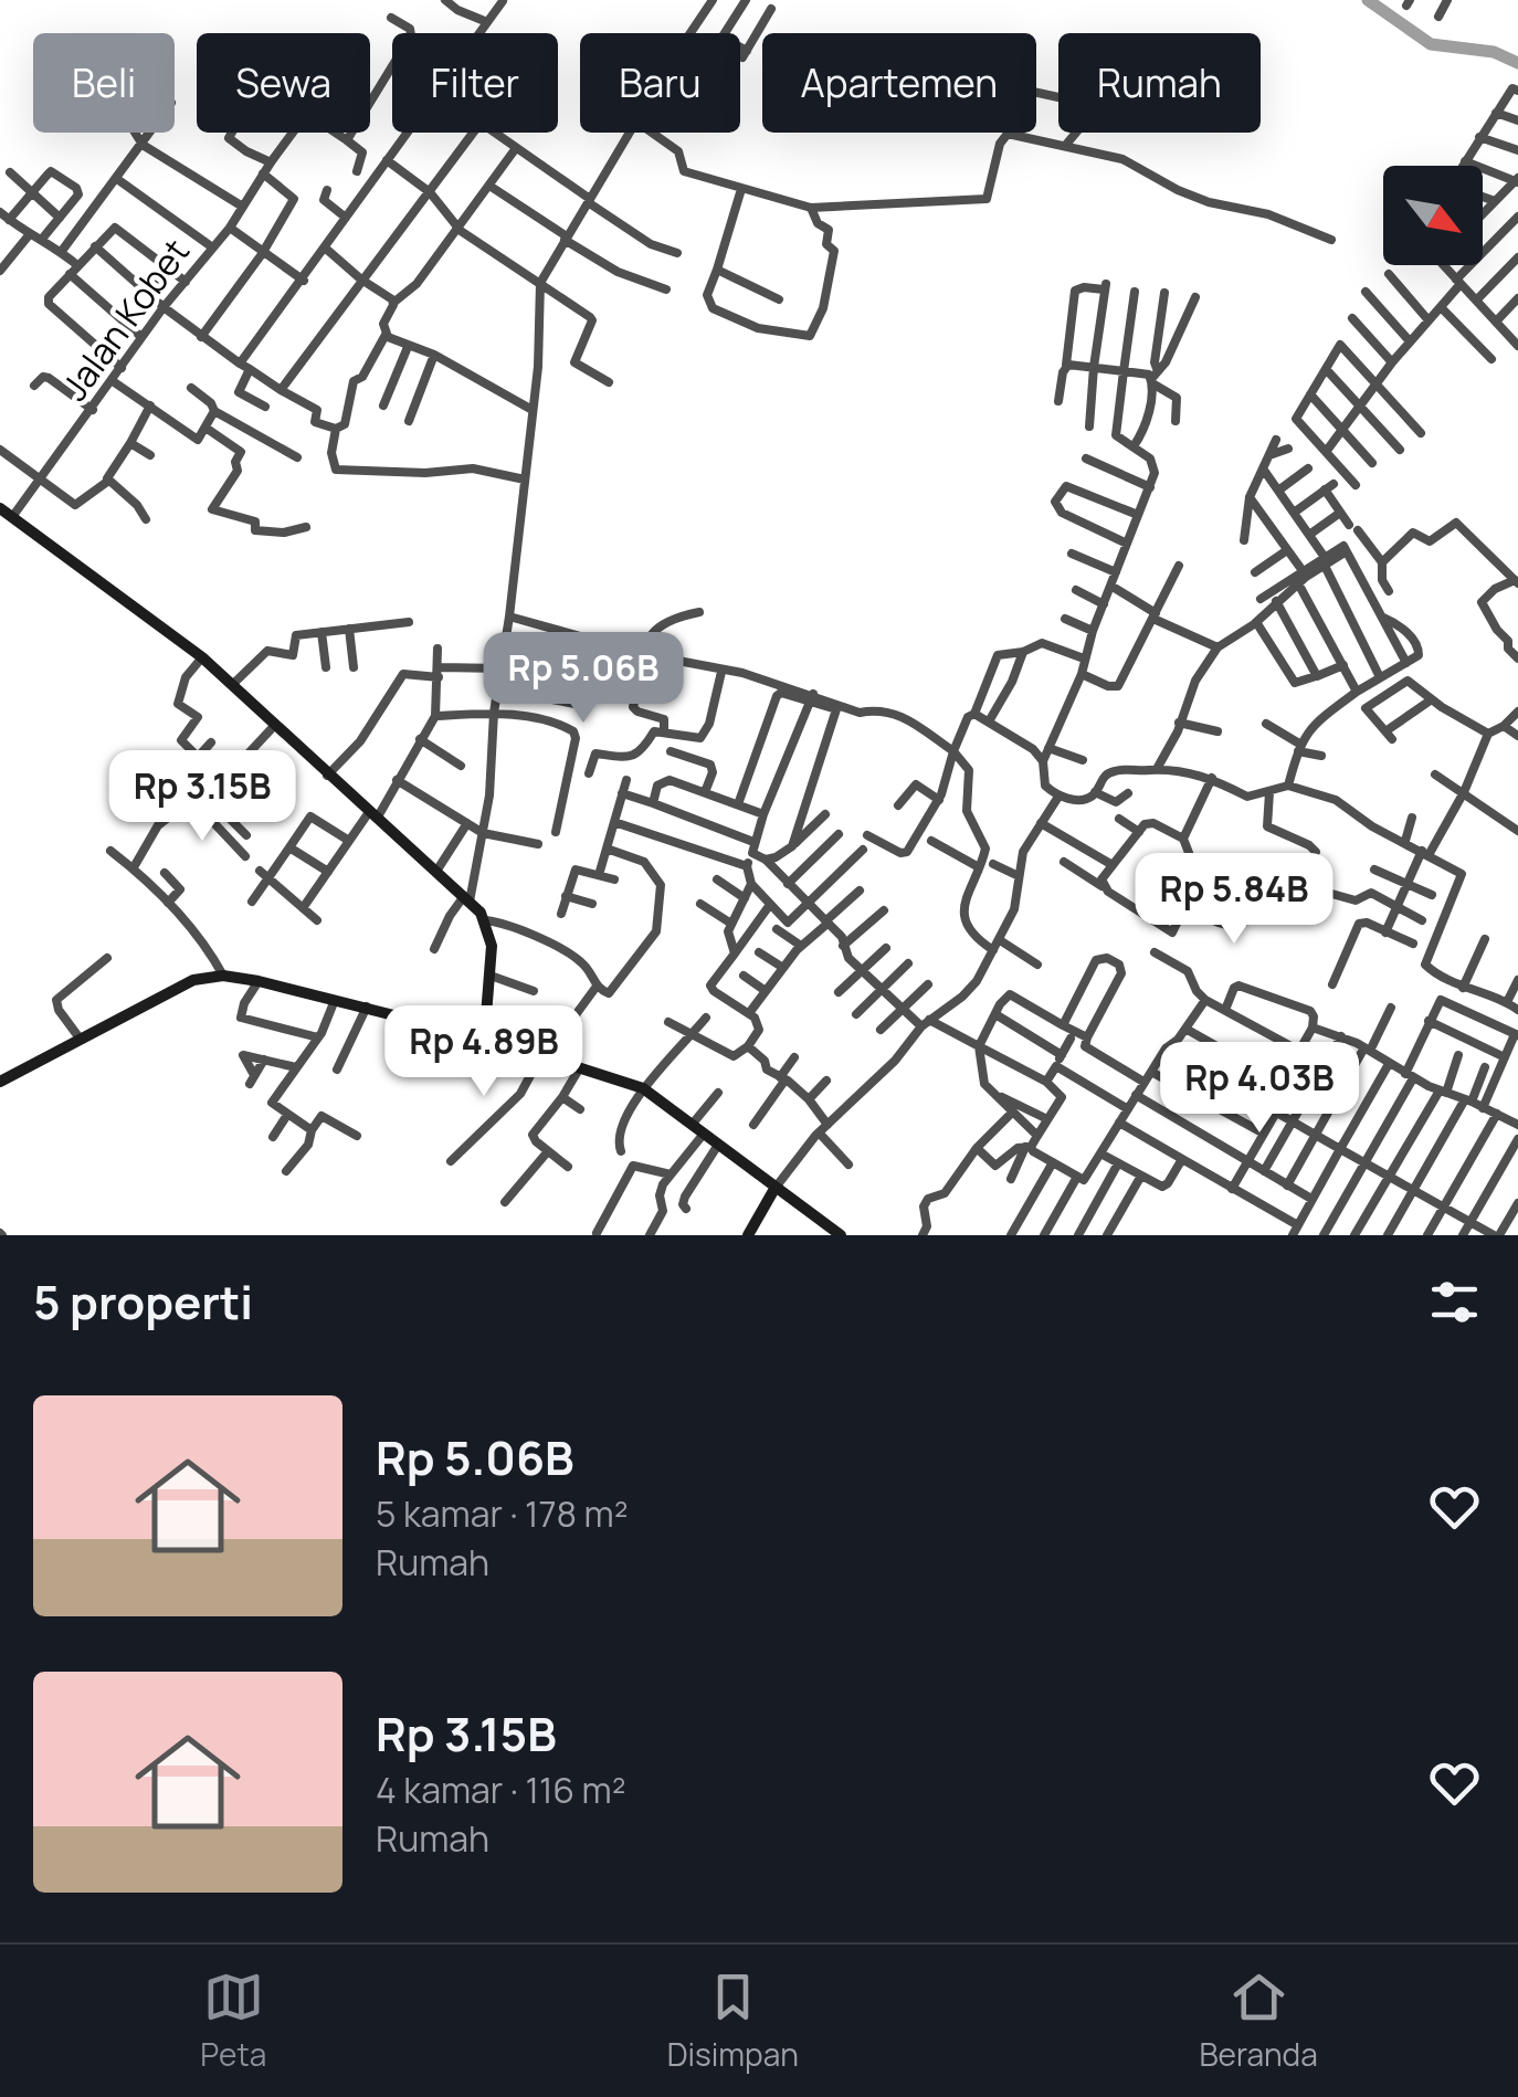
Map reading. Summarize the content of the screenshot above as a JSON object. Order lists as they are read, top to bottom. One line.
{"streets":{"street":["Jalan Kobet"]},"north":"bottom right","page":{"chip":["Beli","Sewa","Filter","Baru","Apartemen","Rumah"],"price":["Rp 5.06B","Rp 3.15B","Rp 5.84B","Rp 4.89B","Rp 4.03B"],"heading":"5 properti","list":[{"name":"Rp 5.06B","note":"5 kamar · 178 m² · Rumah"},{"name":"Rp 3.15B","note":"4 kamar · 116 m² · Rumah"}],"tabs":["Peta","Disimpan","Beranda"]}}
